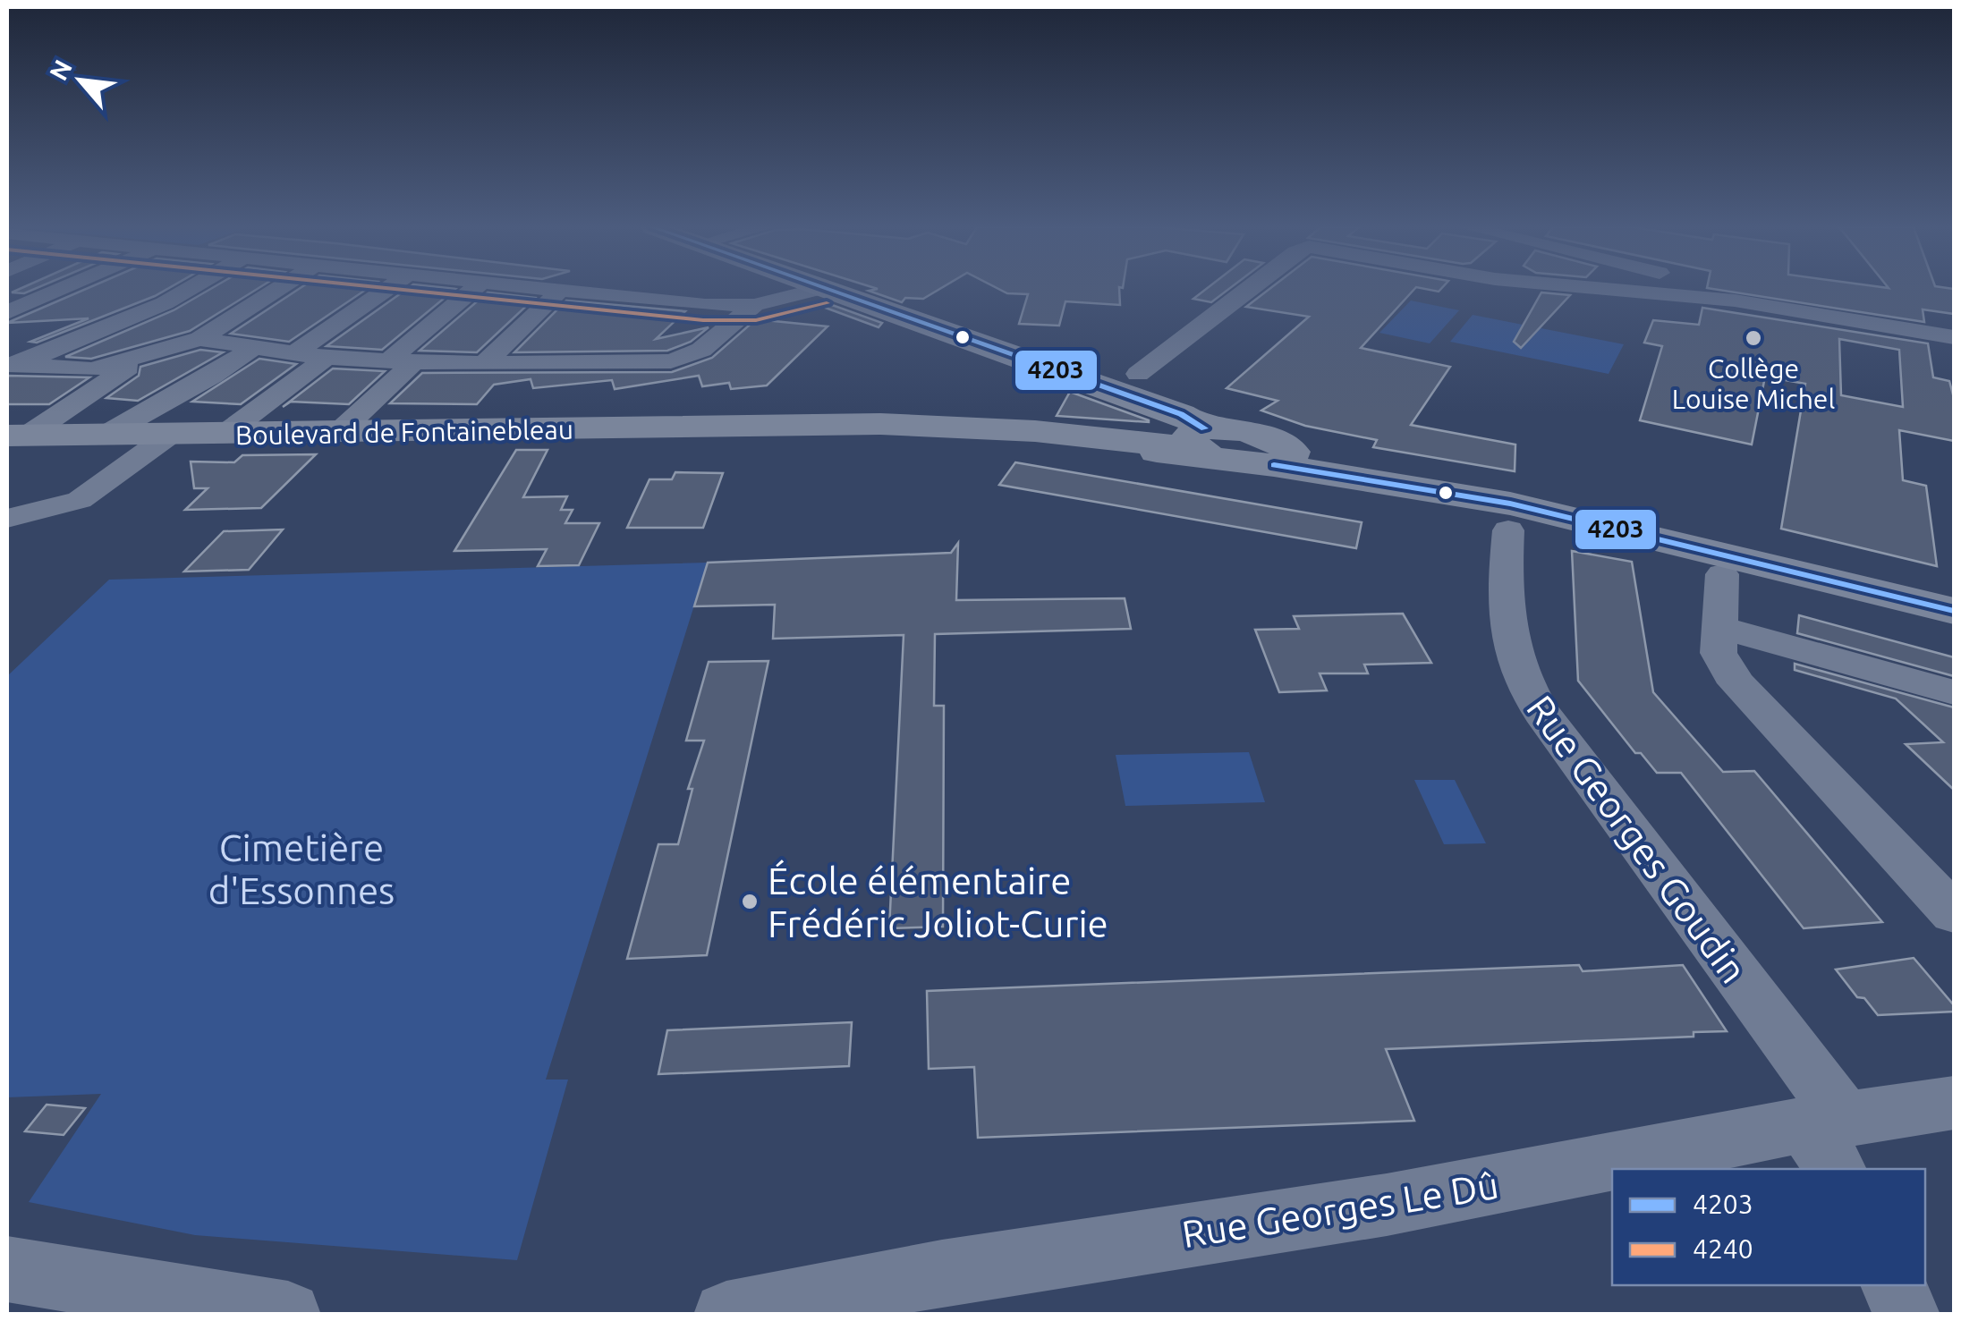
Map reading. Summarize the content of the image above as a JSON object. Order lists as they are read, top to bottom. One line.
{"streets":{"main road":["Boulevard de Fontainebleau"],"street":["Rue Georges Goudin","Rue Georges Le Dû"]},"crossings":[["Rue Georges Goudin","Rue Georges Le Dû"]],"parks":["Cimetière d'Essonnes"],"places":["Collège Louise Michel","École élémentaire Frédéric Joliot-Curie"],"lines":["transit line 4203","transit line 4240"],"legend":["4203","4240"],"north":"top left"}
